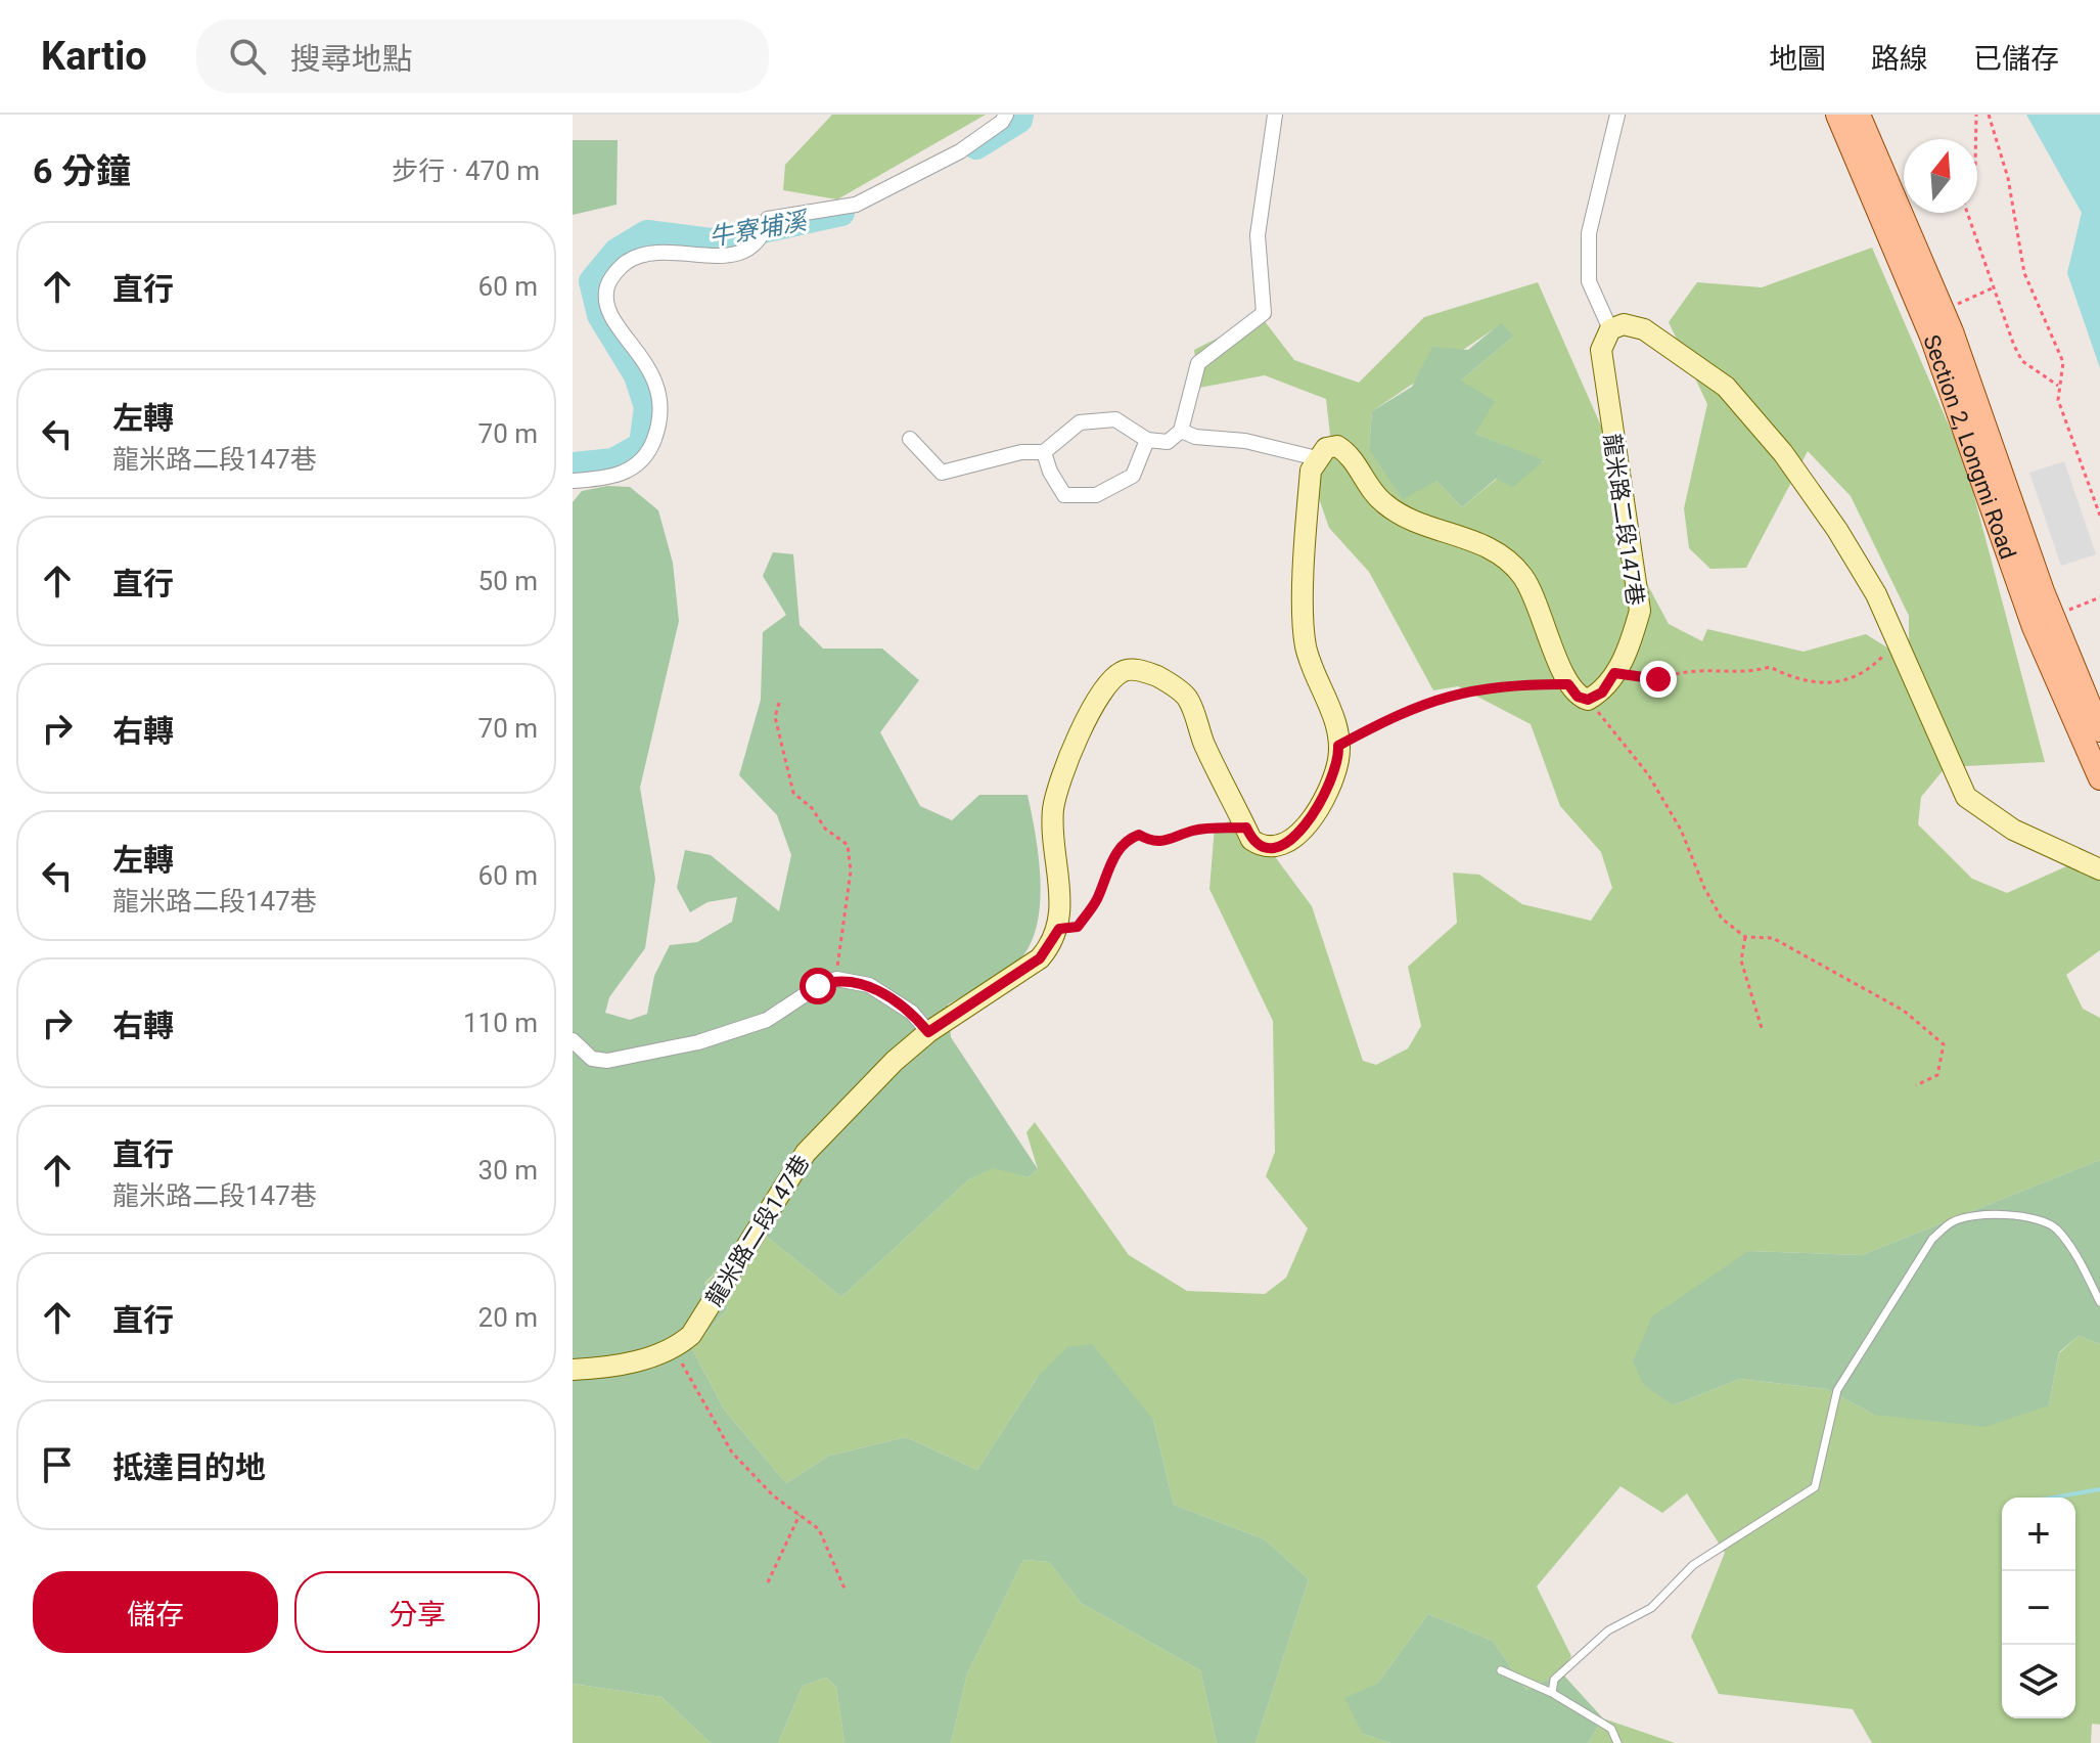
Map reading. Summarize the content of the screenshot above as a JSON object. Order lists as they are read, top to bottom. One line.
{"streets":{"main road":["Section 2, Longmi Road"],"street":["龍米路二段147巷"]},"water":["牛寮埔溪"],"north":"top","page":{"header":"Kartio","search":"搜尋地點","nav":["地圖","路線","已儲存"],"heading":["6 分鐘","步行 · 470 m"],"list":[["直行","60 m"],["左轉","龍米路二段147巷","70 m"],["直行","50 m"],["右轉","70 m"],["左轉","龍米路二段147巷","60 m"],["右轉","110 m"],["直行","龍米路二段147巷","30 m"],["直行","20 m"],"抵達目的地"],"map_buttons":["+","−"],"buttons":["儲存","分享"]}}
